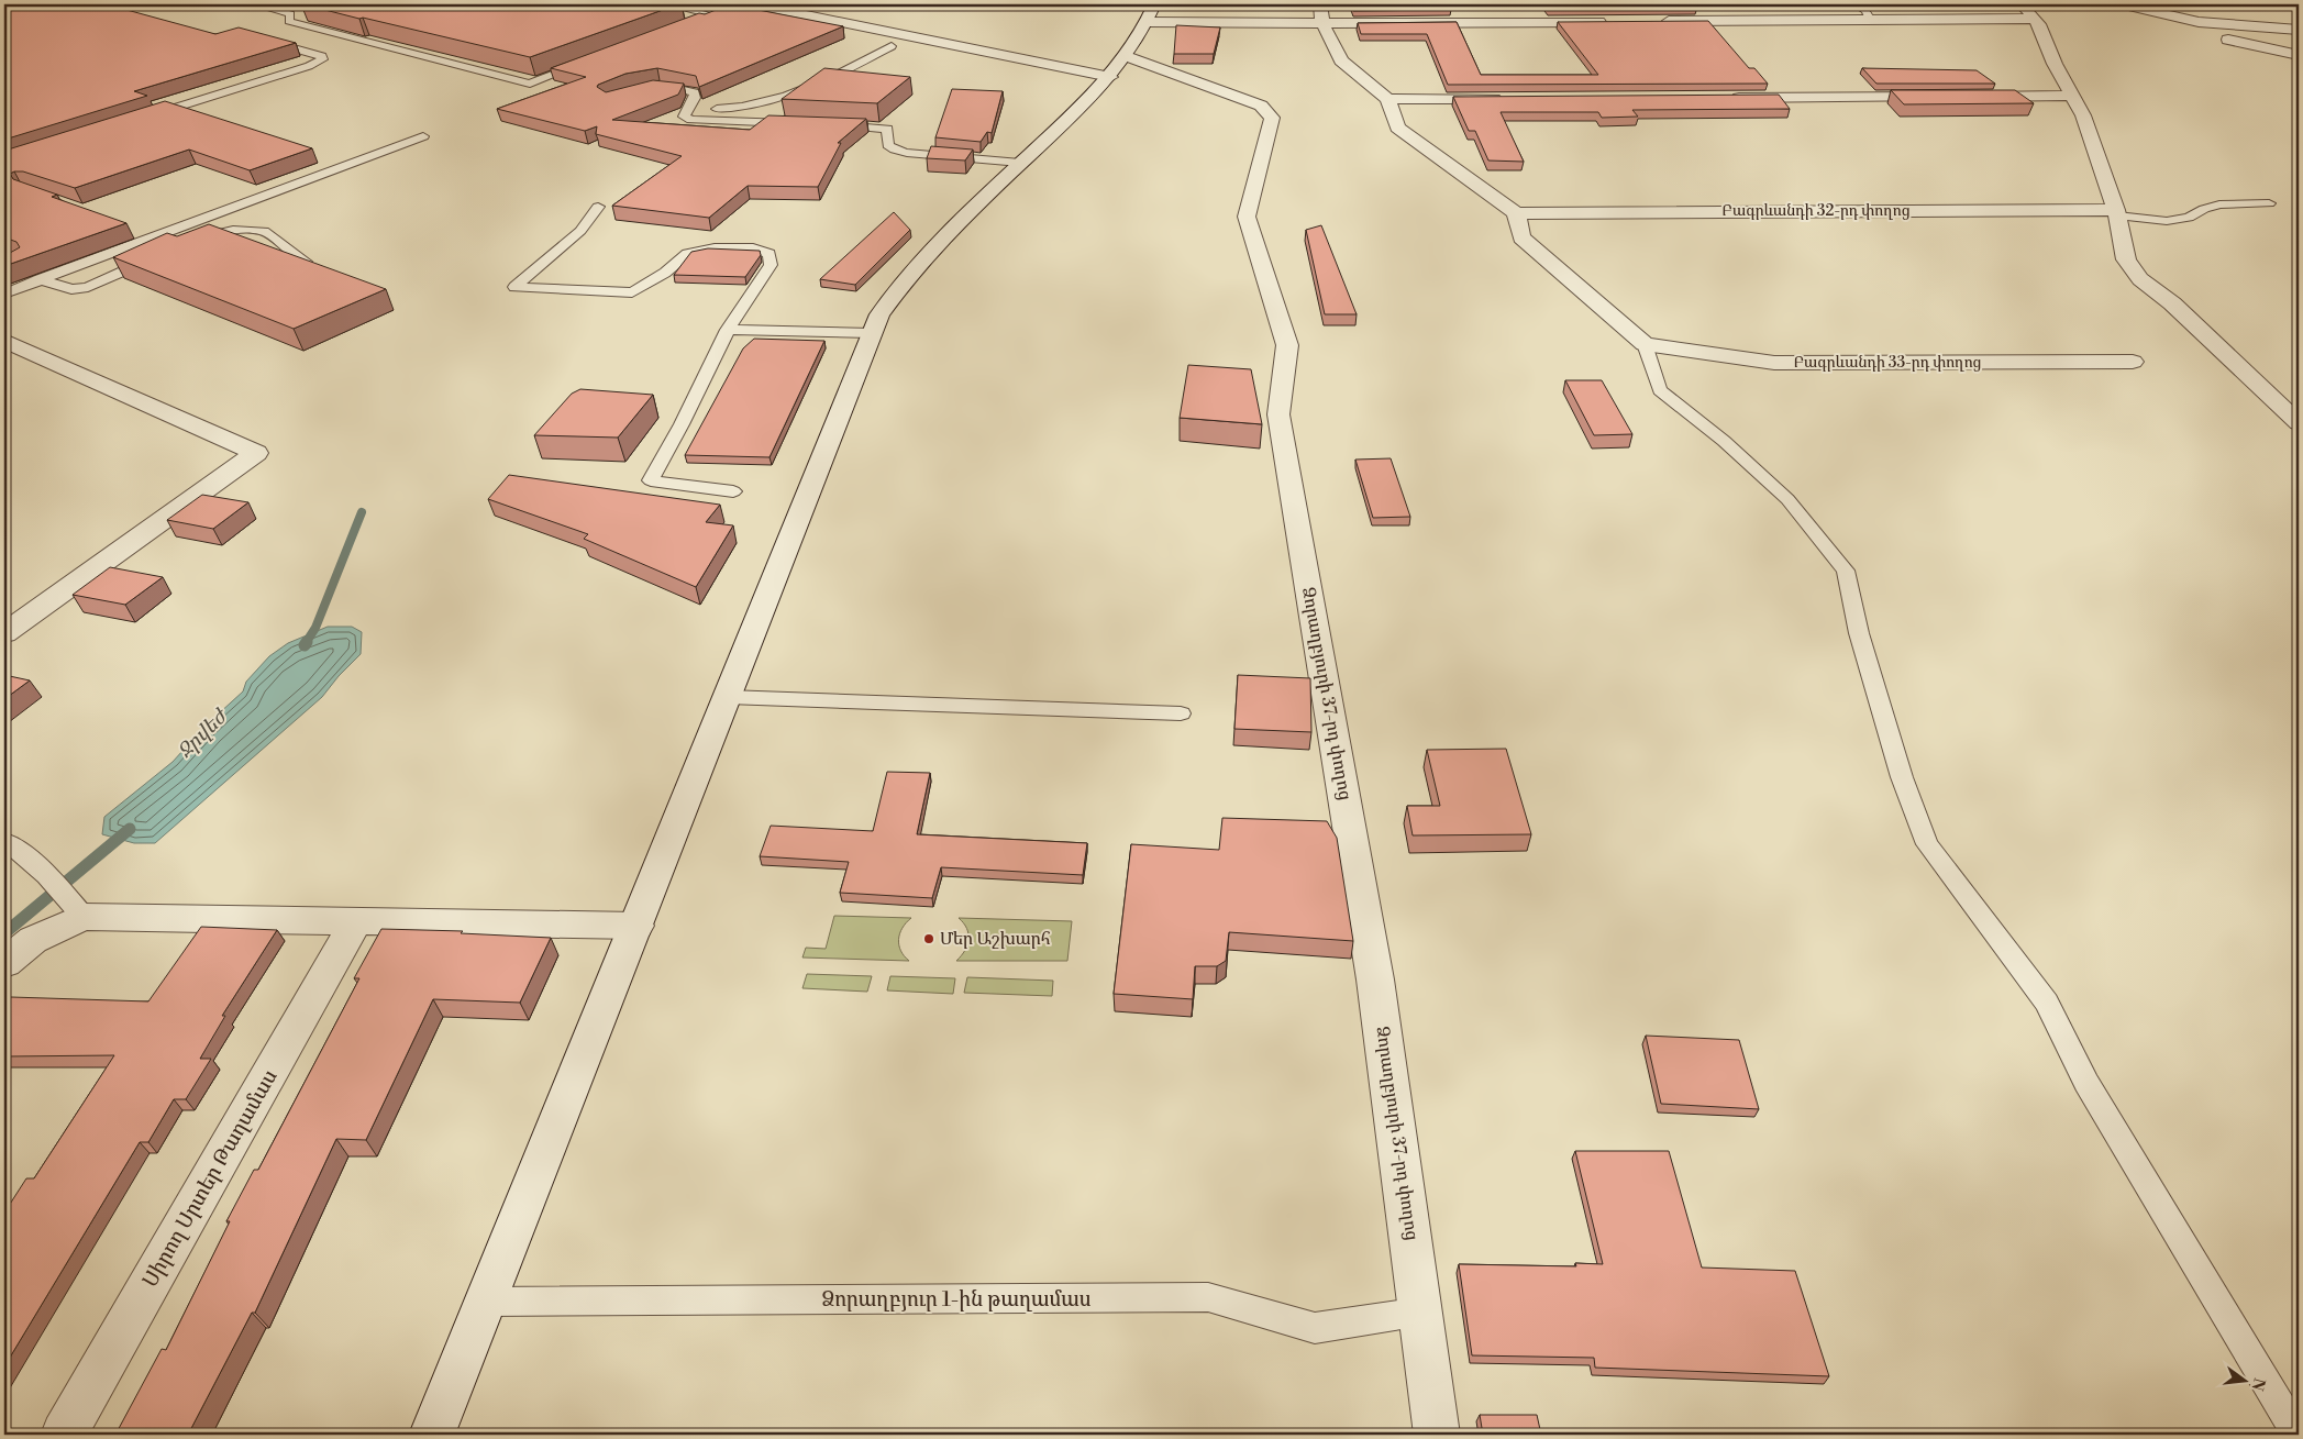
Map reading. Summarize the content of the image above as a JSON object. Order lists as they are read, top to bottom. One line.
{"streets":{"street":["Բագրևանդի 32-րդ փողոց","Բագրևանդի 33-րդ փողոց","Ձորաղբյուրի 37-րդ փողոց","Սիրող Սրտեր Թաղամաս"],"lane":["Ձորաղբյուր 1-ին թաղամաս"]},"crossings":[["Ձորաղբյուրի 37-րդ փողոց","Ձորաղբյուր 1-ին թաղամաս"]],"water":["Ջրվեժ"],"places":["Մեր Աշխարհ"],"north":"right"}
